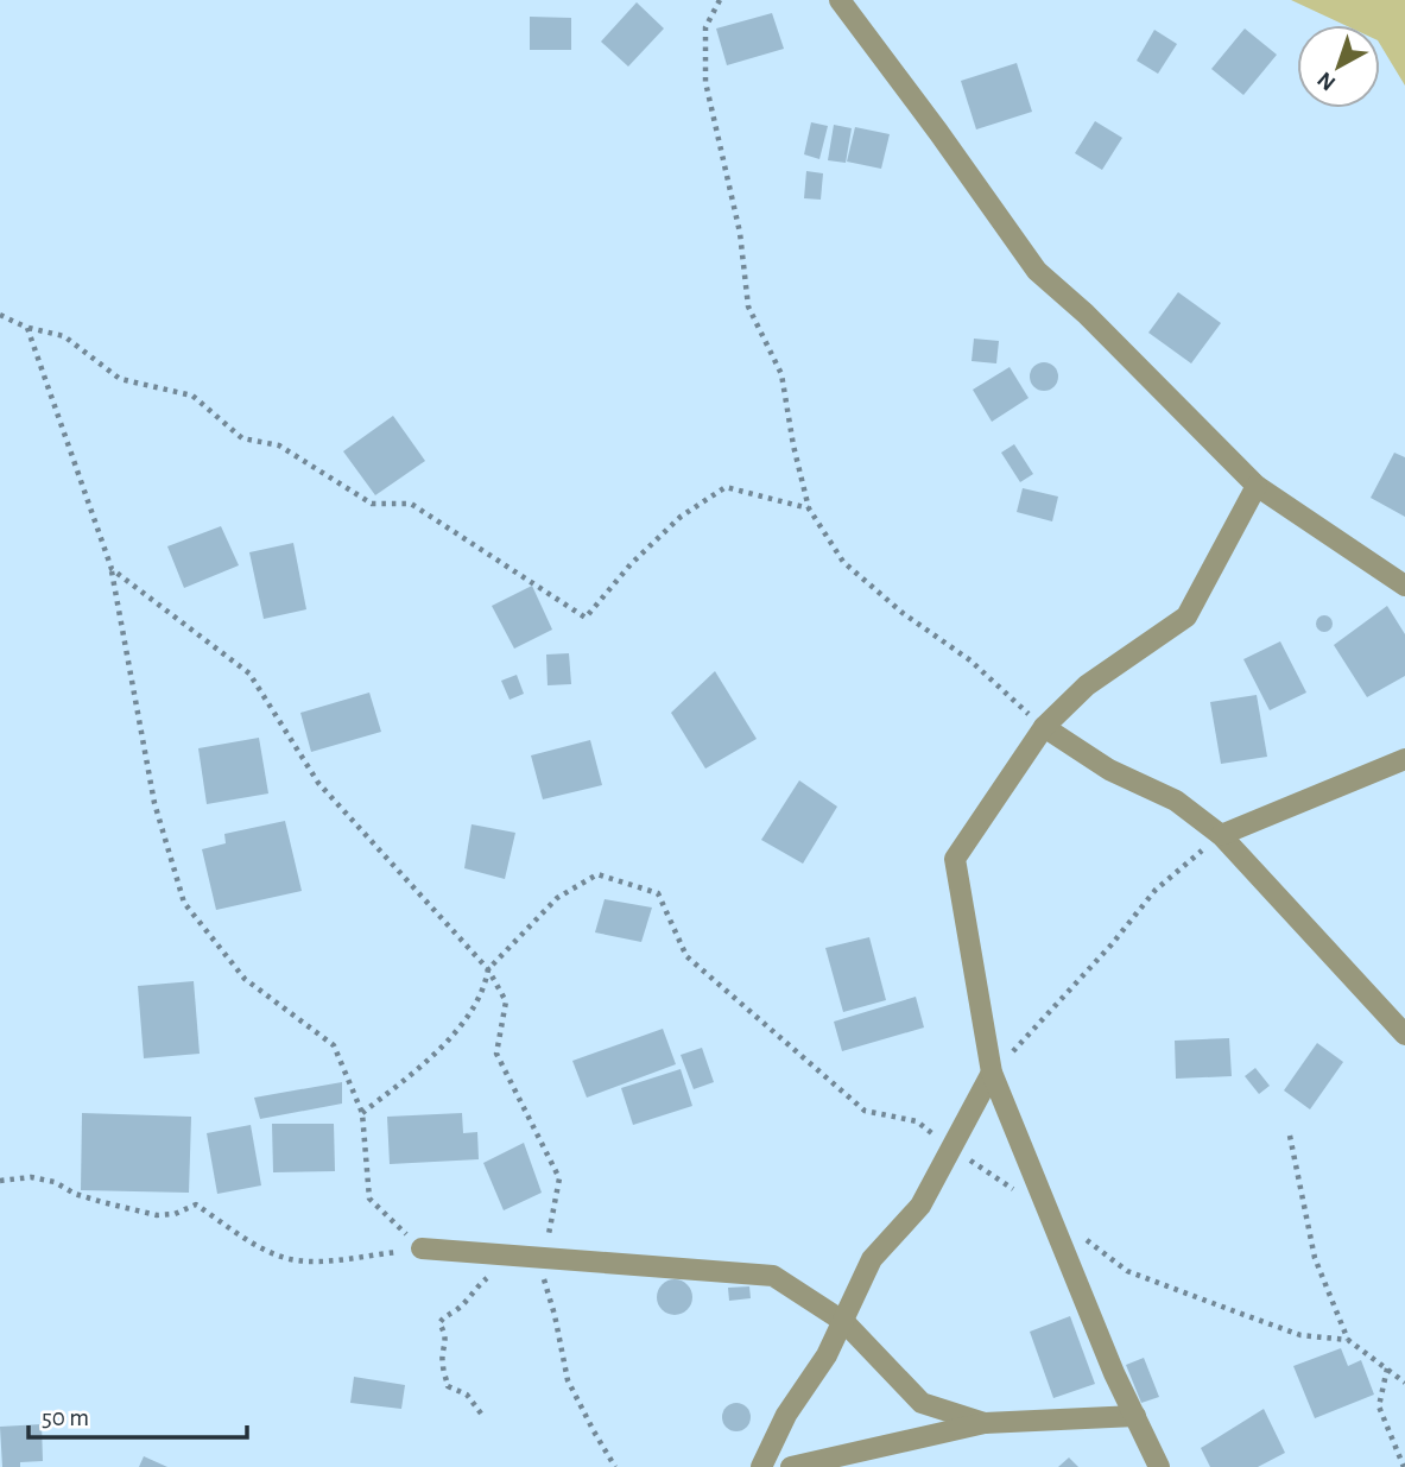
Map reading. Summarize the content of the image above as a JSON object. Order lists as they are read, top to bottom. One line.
{"scale_bar":"50 m","north":"bottom left"}
